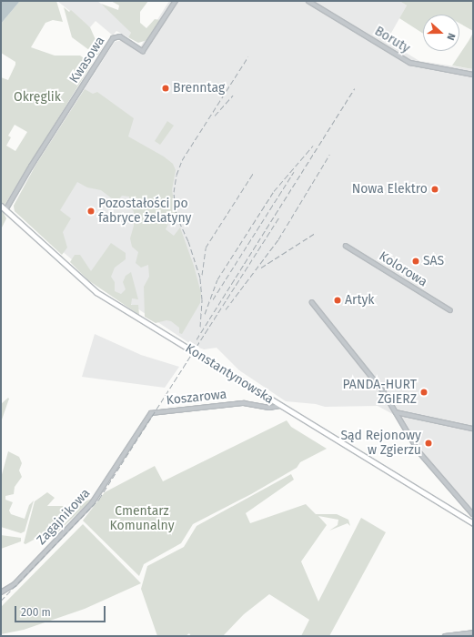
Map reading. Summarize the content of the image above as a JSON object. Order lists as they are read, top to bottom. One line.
{"streets":{"main road":["Konstantynowska"],"street":["Boruty","Kwasowa","Kolorowa","Koszarowa","Zagajnikowa"]},"crossings":[["Kwasowa","Konstantynowska"],["Konstantynowska","Koszarowa"],["Koszarowa","Zagajnikowa"]],"parks":["Okręglik","Cmentarz Komunalny"],"places":["Brenntag","Nowa Elektro","Pozostałości po fabryce żelatyny","SAS","Artyk","PANDA-HURT ZGIERZ","Sąd Rejonowy w Zgierzu"],"scale_bar":"200 m","north":"right"}
